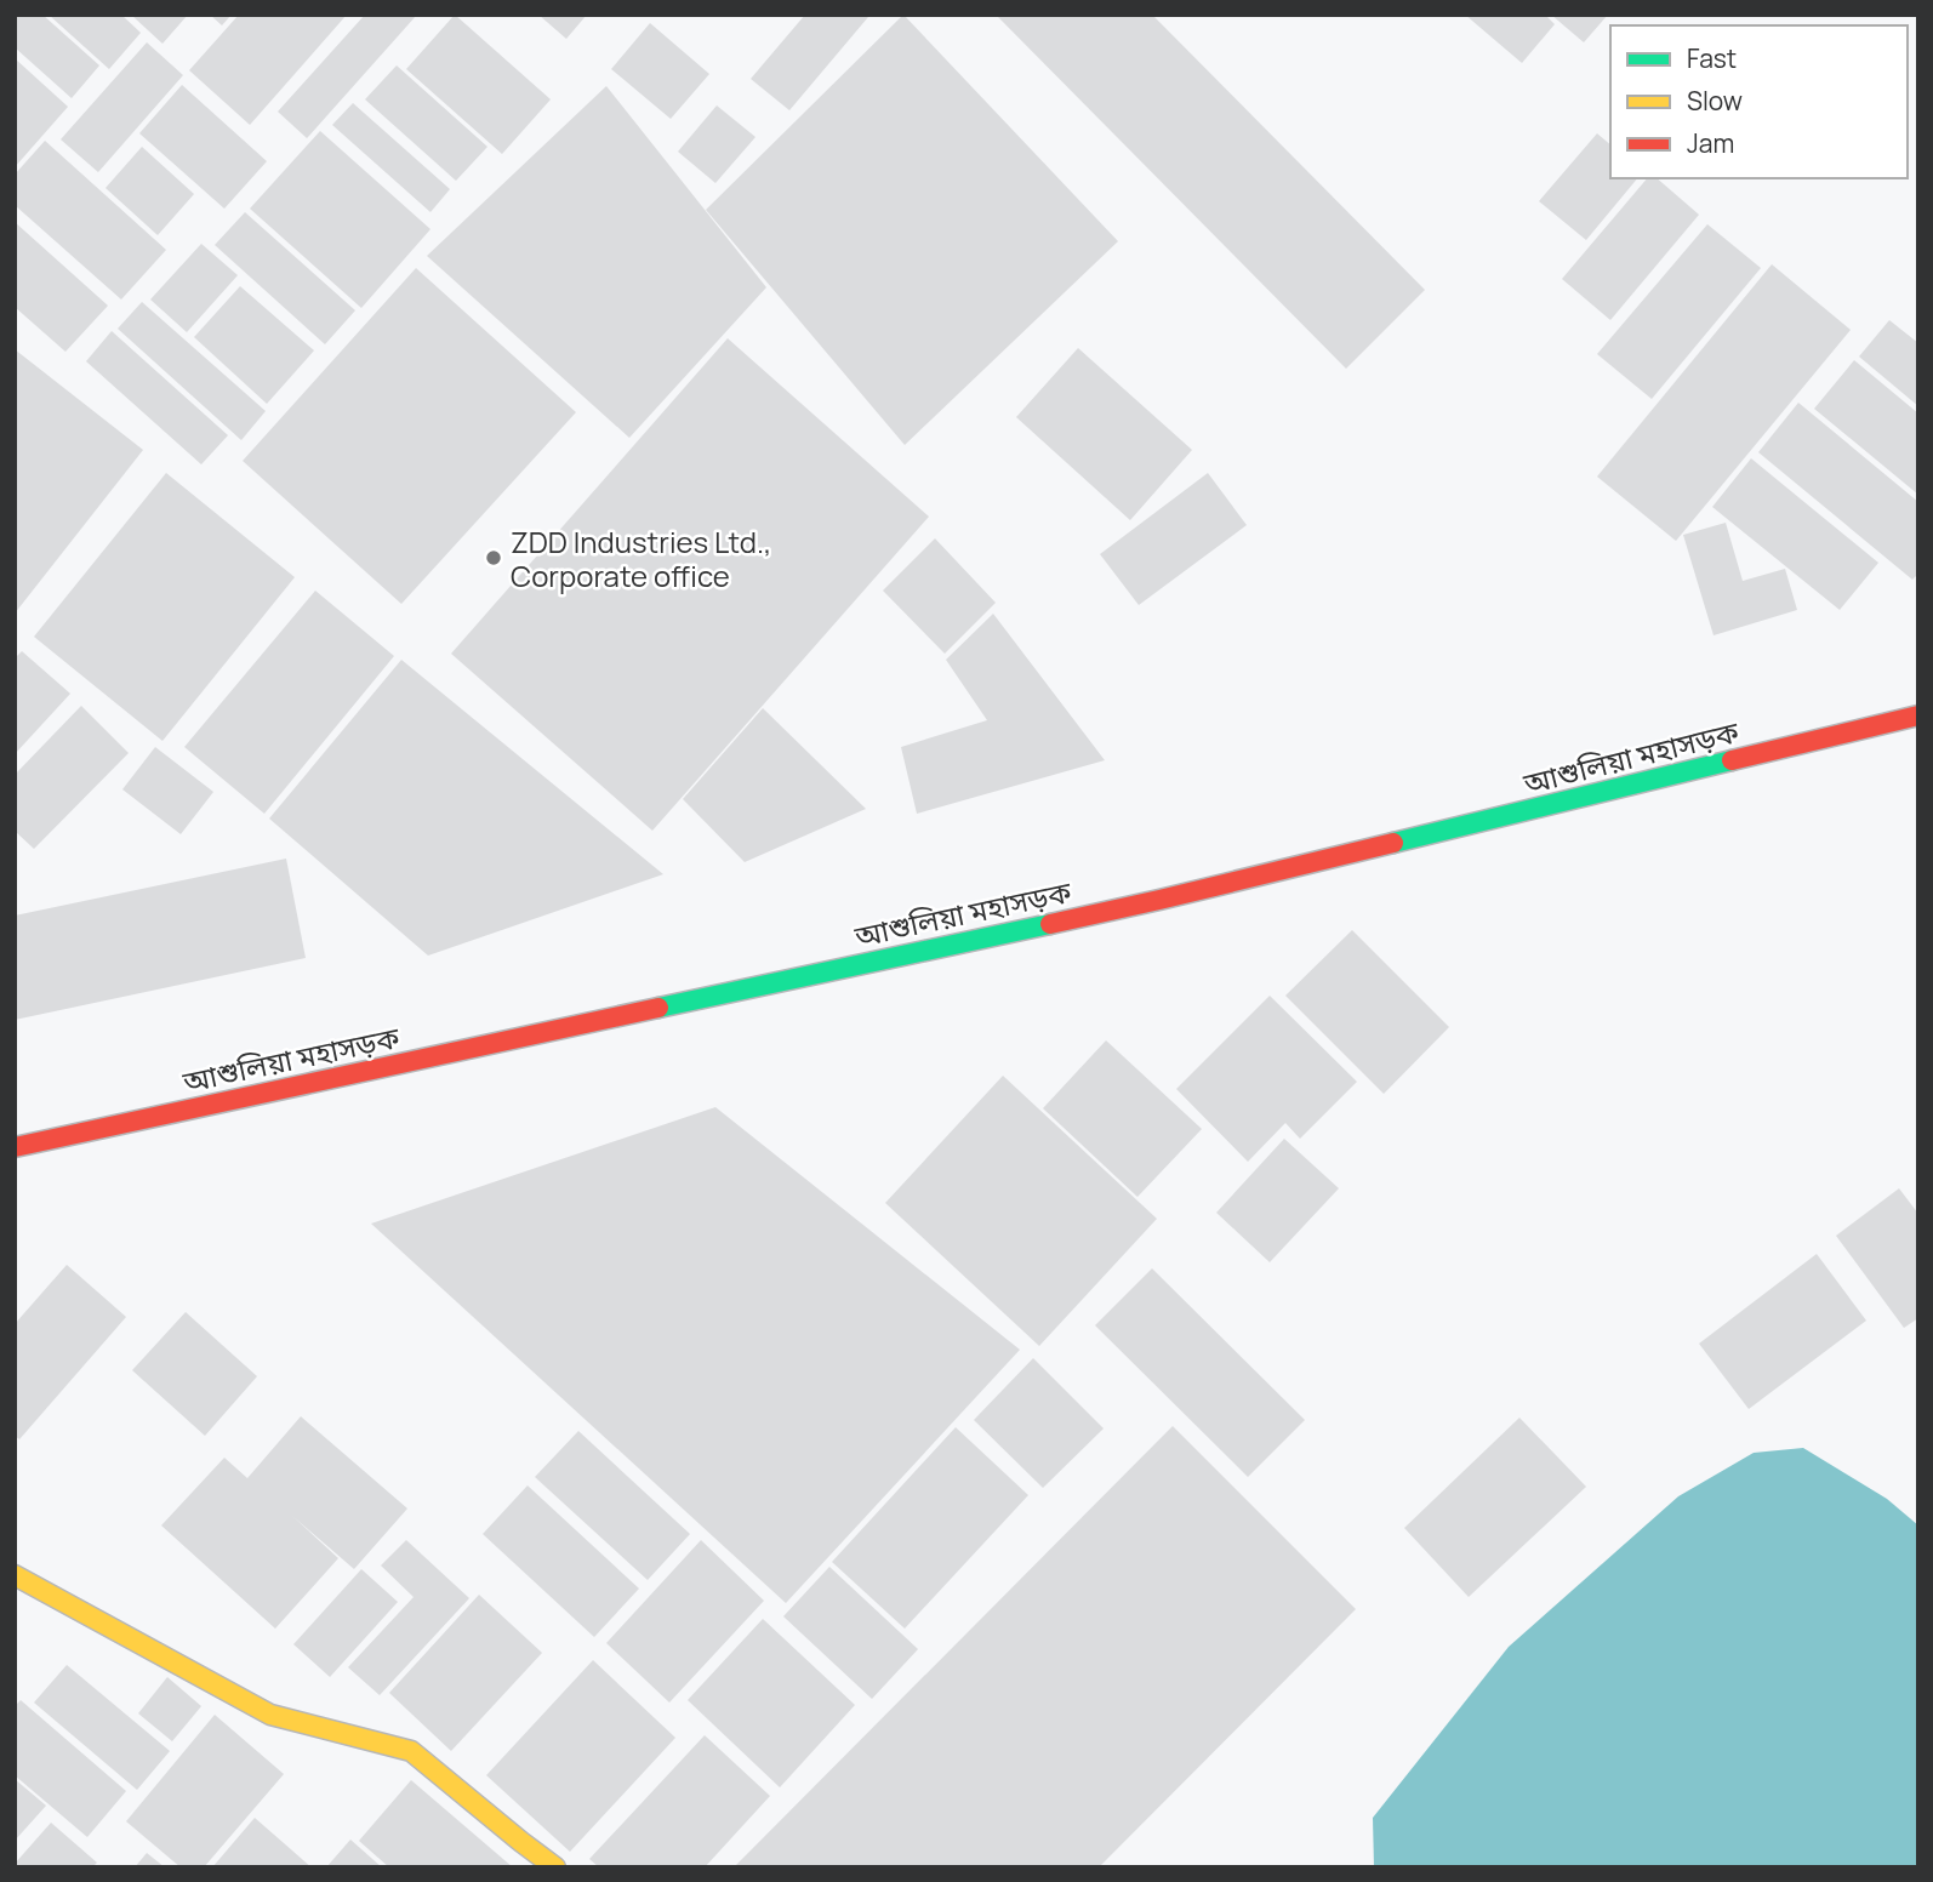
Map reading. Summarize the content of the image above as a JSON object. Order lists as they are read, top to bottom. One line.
{"streets":{"main road":["আশুলিয়া মহাসড়ক"]},"places":["ZDD Industries Ltd., Corporate office"],"legend":["Fast","Slow","Jam"]}
